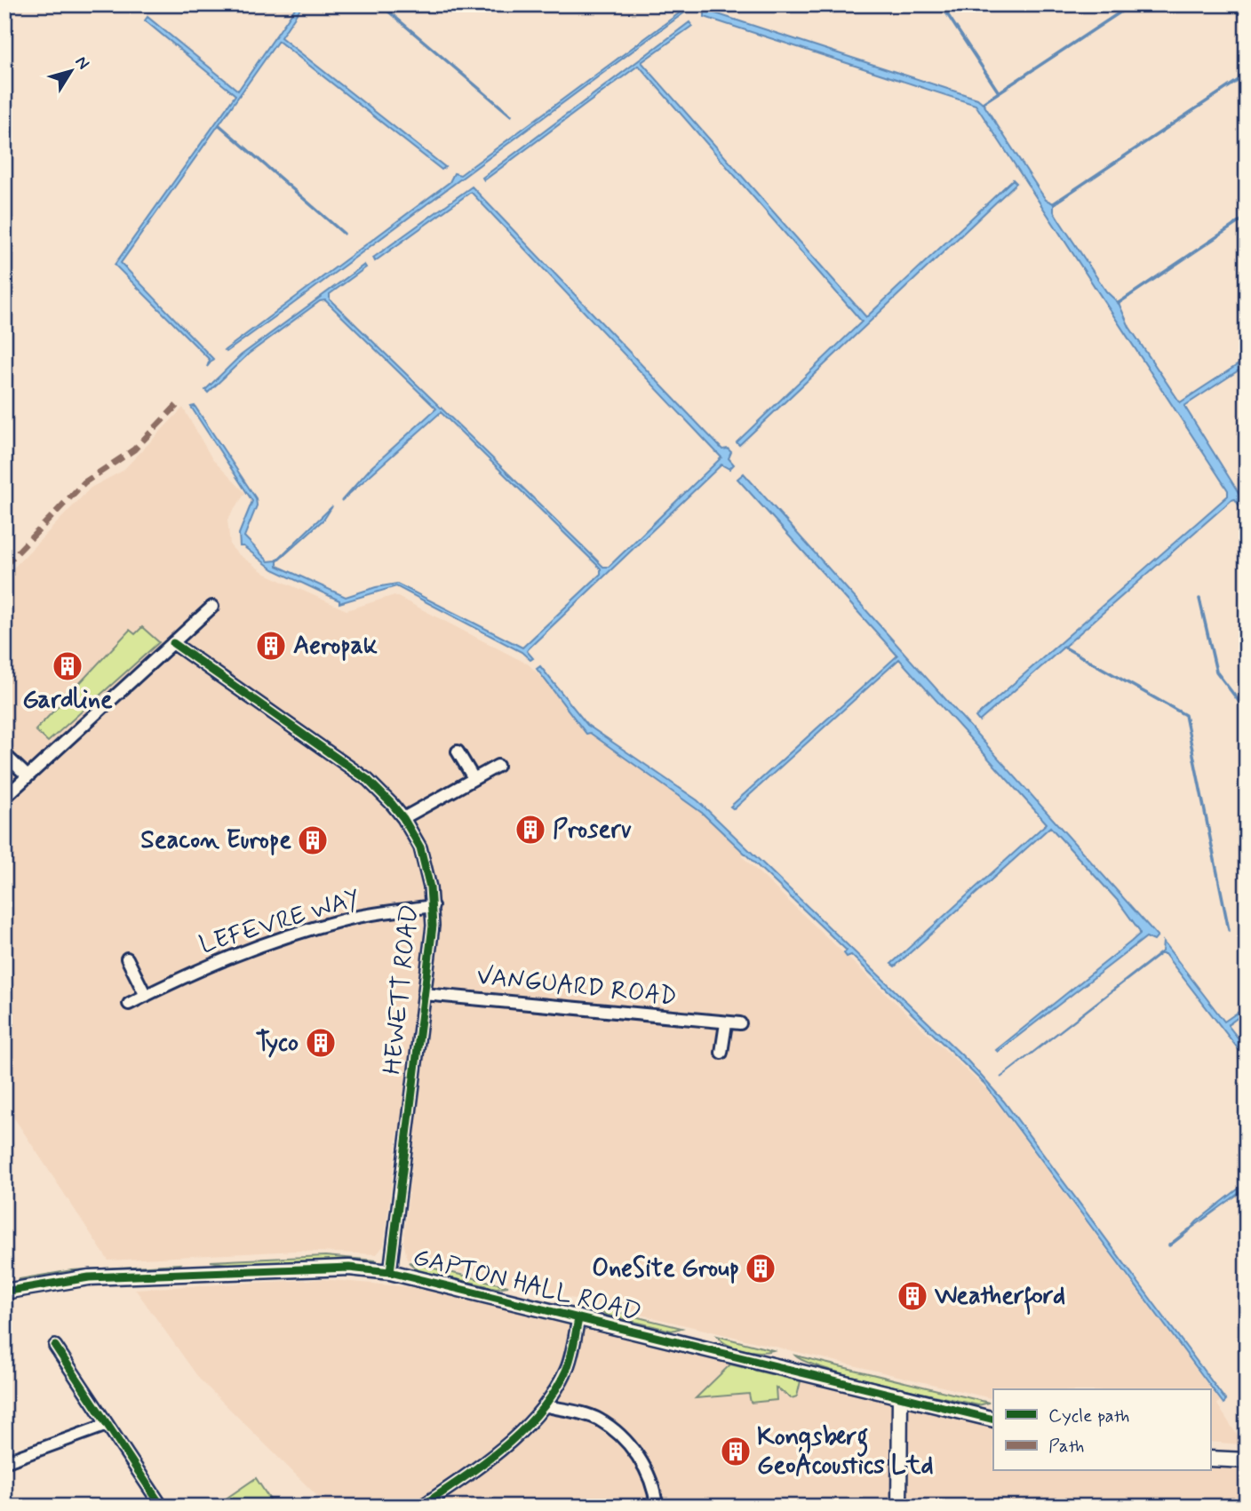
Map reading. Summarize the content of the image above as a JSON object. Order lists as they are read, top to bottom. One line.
{"streets":{"street":["LEFEVRE WAY","VANGUARD ROAD","HEWETT ROAD","GAPTON HALL ROAD"]},"crossings":[["LEFEVRE WAY","HEWETT ROAD"],["VANGUARD ROAD","HEWETT ROAD"],["HEWETT ROAD","GAPTON HALL ROAD"]],"places":{"building":["Aeropak","Gardline","Proserv","Seacon Europe","Tyco","OneSite Group","Weatherford","Kongsberg GeoAcoustics Ltd"]},"legend":["Cycle path","Path"],"north":"top right"}
